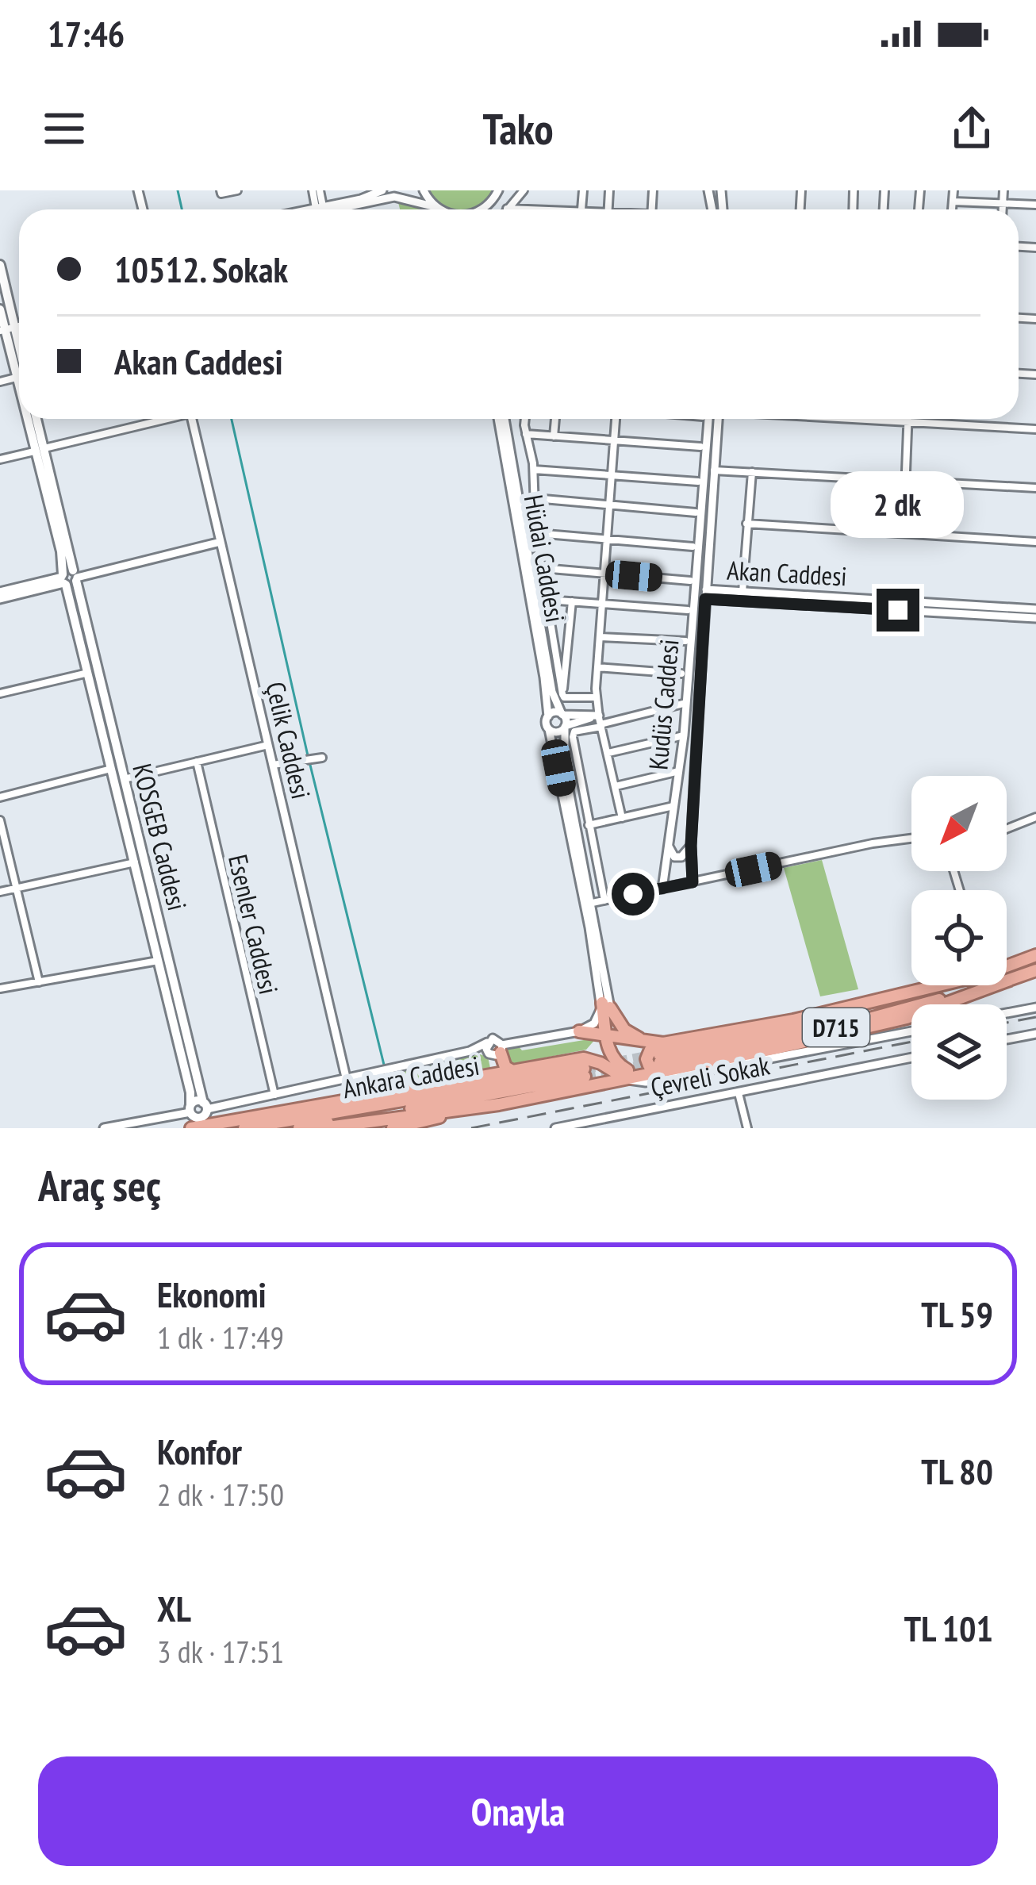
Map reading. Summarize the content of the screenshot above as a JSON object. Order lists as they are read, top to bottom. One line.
{"streets":{"highway":["D715","Ankara Caddesi"],"main road":["KOSGEB Caddesi"],"street":["Hüdai Caddesi","Akan Caddesi","Kudüs Caddesi","Çelik Caddesi","Esenler Caddesi","Çevreli Sokak"]},"crossings":[["Akan Caddesi","Kudüs Caddesi"]],"north":"bottom left","page":{"status":"17:46","header":"Tako","banner":["10512. Sokak","Akan Caddesi"],"bubble":"2 dk","heading":"Araç seç","list":[{"name":"Ekonomi","note":"1 dk · 17:49","value":"TL 59"},{"name":"Konfor","note":"2 dk · 17:50","value":"TL 80"},{"name":"XL","note":"3 dk · 17:51","value":"TL 101"}],"buttons":"Onayla"}}
